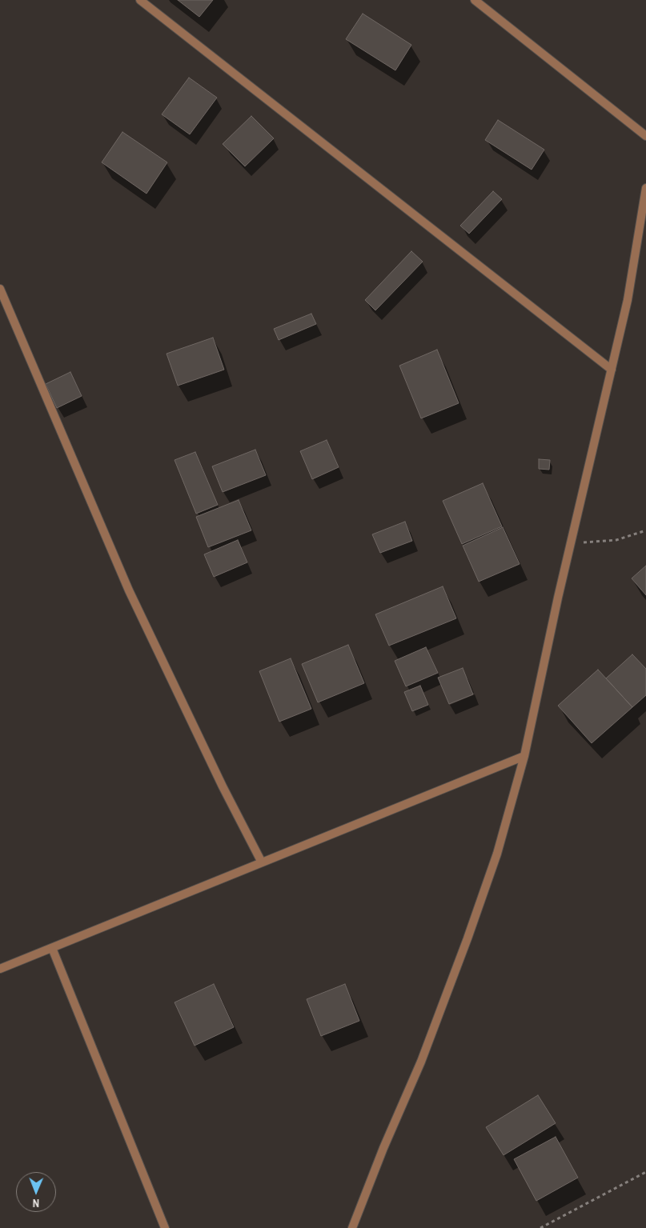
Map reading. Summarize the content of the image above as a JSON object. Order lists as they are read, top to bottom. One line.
{"north":"bottom"}
